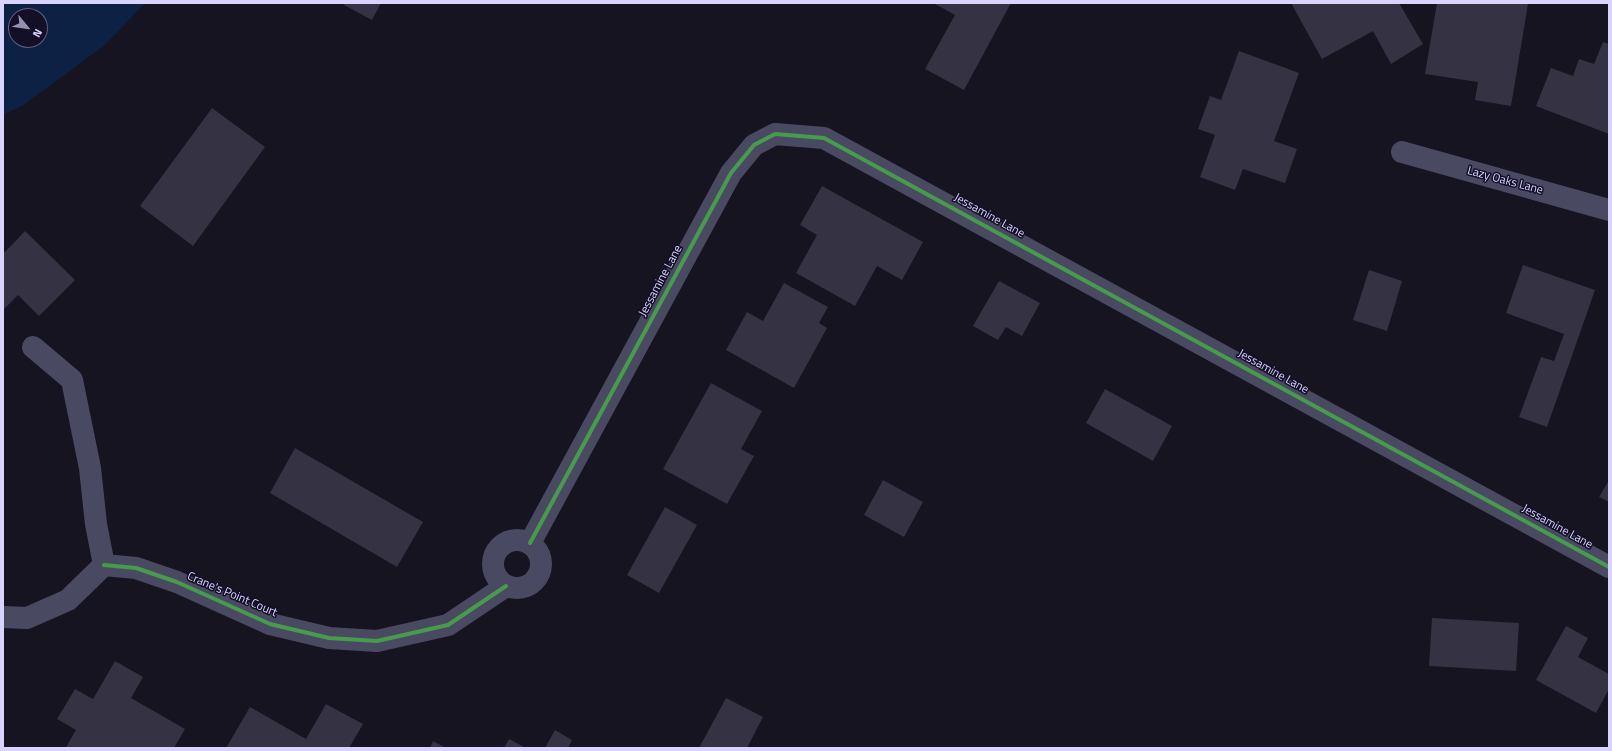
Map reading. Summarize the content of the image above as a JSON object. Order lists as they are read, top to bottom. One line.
{"streets":{"street":["Lazy Oaks Lane","Jessamine Lane","Crane's Point Court"]},"crossings":[["Jessamine Lane","Crane's Point Court"]],"north":"bottom right"}
